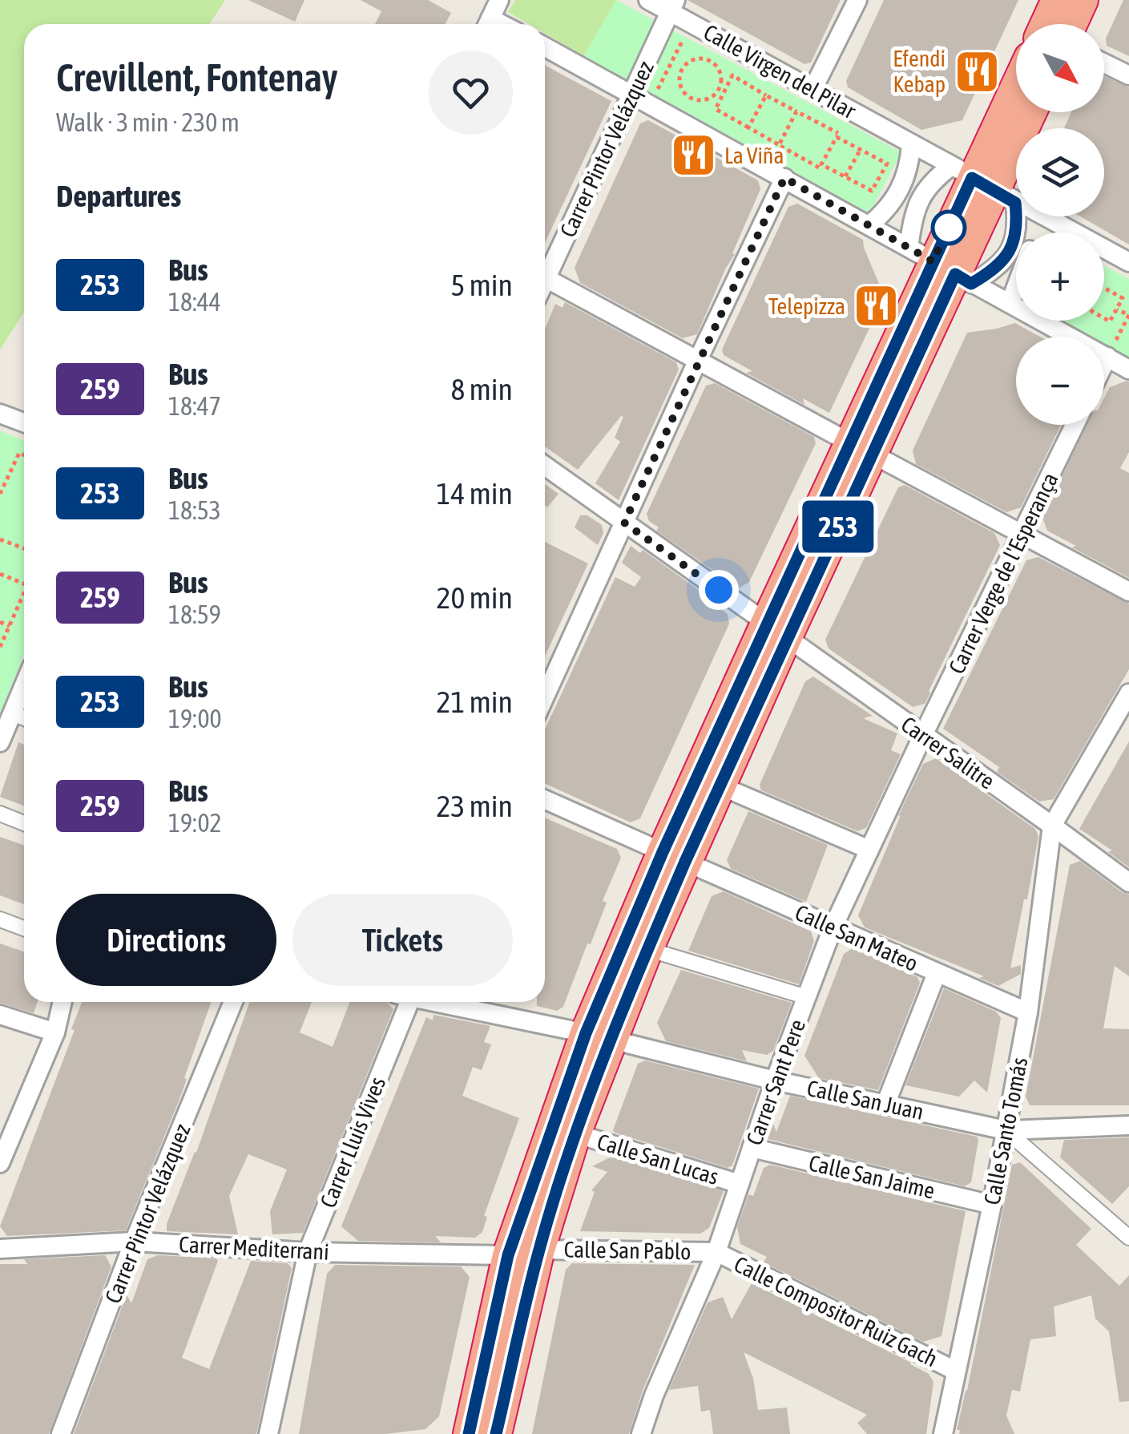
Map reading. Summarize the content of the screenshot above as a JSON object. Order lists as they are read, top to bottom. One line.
{"streets":{"street":["Calle Virgen del Pilar","Carrer Pintor Velázquez","Carrer Verge de l'Esperança","Carrer Salitre","Calle San Mateo","Carrer Sant Pere","Calle San Juan","Calle Santo Tomás","Carrer Lluis Vives","Calle San Lucas","Calle San Jaime","Carrer Mediterrani","Calle San Pablo","Calle Compositor Ruiz Gach"]},"crossings":[["Calle Virgen del Pilar","Carrer Pintor Velázquez"],["Carrer Pintor Velázquez","Carrer Mediterrani"],["Carrer Verge de l'Esperança","Carrer Salitre"],["Carrer Verge de l'Esperança","Carrer Sant Pere"],["Carrer Salitre","Carrer Sant Pere"],["Carrer Salitre","Calle Santo Tomás"],["Calle San Mateo","Carrer Sant Pere"],["Calle San Mateo","Calle Santo Tomás"],["Carrer Sant Pere","Calle San Juan"],["Carrer Sant Pere","Calle San Lucas"],["Carrer Sant Pere","Calle San Jaime"],["Carrer Sant Pere","Calle San Pablo"],["Carrer Sant Pere","Calle Compositor Ruiz Gach"],["Calle San Juan","Calle Santo Tomás"],["Calle Santo Tomás","Calle San Jaime"],["Calle Santo Tomás","Calle Compositor Ruiz Gach"],["Carrer Lluis Vives","Carrer Mediterrani"],["Calle San Pablo","Calle Compositor Ruiz Gach"]],"places":{"restaurant":["Efendi Kebap","La Viña","Telepizza"]},"lines":["bus line 253"],"north":"bottom right","page":{"on_map":"253","map_buttons":["+","−"],"heading":[["Crevillent, Fontenay","Walk · 3 min · 230 m"],"Departures"],"list":[{"mark":"253","name":"Bus","note":"18:44","value":"5 min"},{"mark":"259","name":"Bus","note":"18:47","value":"8 min"},{"mark":"253","name":"Bus","note":"18:53","value":"14 min"},{"mark":"259","name":"Bus","note":"18:59","value":"20 min"},{"mark":"253","name":"Bus","note":"19:00","value":"21 min"},{"mark":"259","name":"Bus","note":"19:02","value":"23 min"}],"buttons":["Directions","Tickets"]}}
